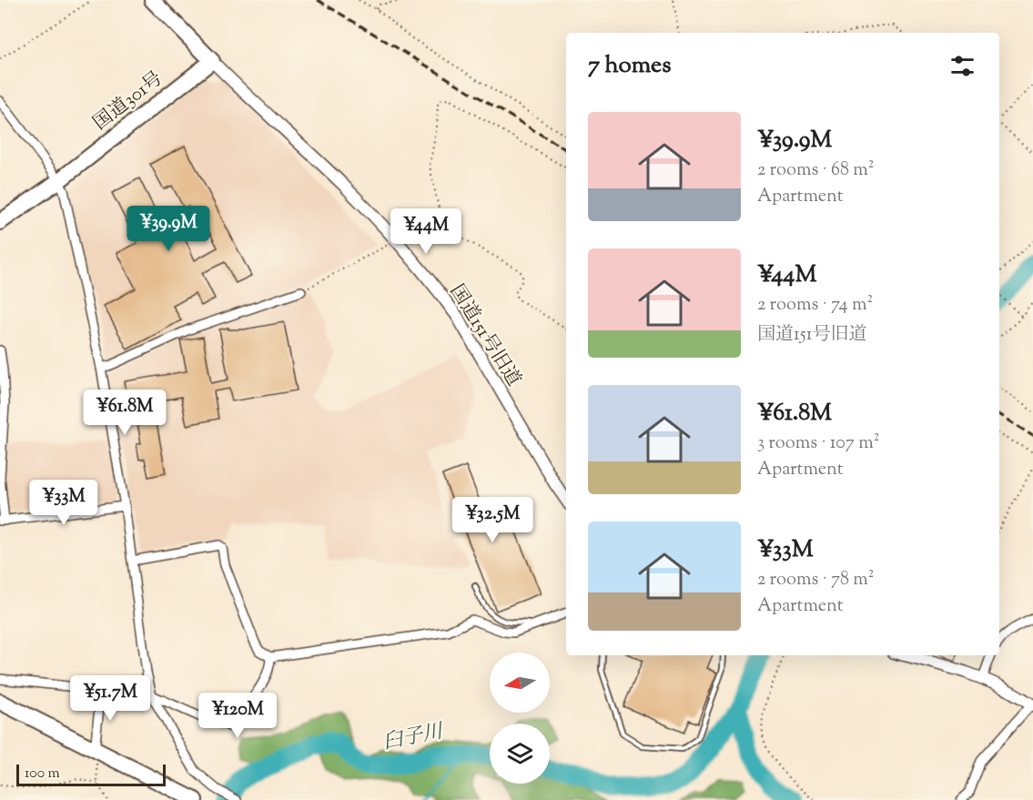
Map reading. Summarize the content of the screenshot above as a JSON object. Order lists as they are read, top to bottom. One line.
{"streets":{"highway":["国道301号"],"street":["国道151号旧道"]},"crossings":[["国道301号","国道151号旧道"]],"water":["臼子川"],"scale_bar":"100 m","north":"left","page":{"heading":"7 homes","list":[{"name":"¥39.9M","note":"2 rooms · 68 m² · Apartment"},{"name":"¥44M","note":"2 rooms · 74 m² · 国道151号旧道"},{"name":"¥61.8M","note":"3 rooms · 107 m² · Apartment"},{"name":"¥33M","note":"2 rooms · 78 m² · Apartment"}],"price":["¥39.9M","¥44M","¥61.8M","¥33M","¥32.5M","¥51.7M","¥120M"],"scale":"100 m"}}
